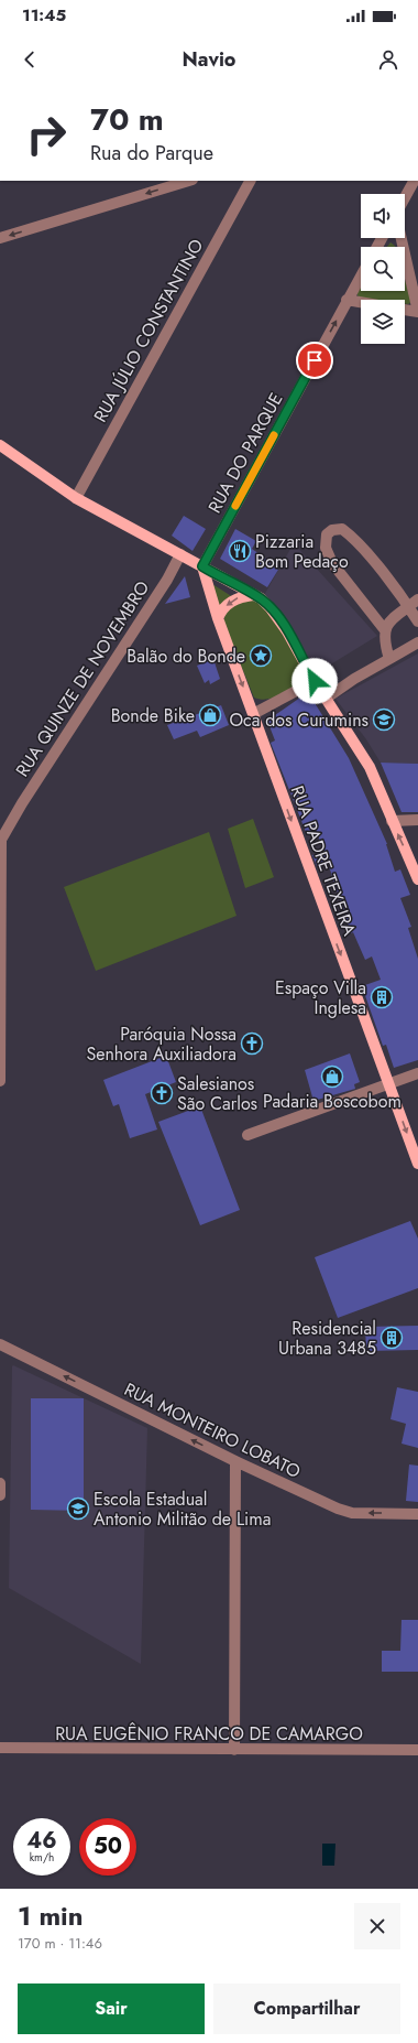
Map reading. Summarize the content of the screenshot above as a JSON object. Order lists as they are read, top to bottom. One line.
{"streets":{"main road":["RUA PADRE TEXEIRA"],"street":["RUA JÚLIO CONSTANTINO","RUA DO PARQUE","RUA QUINZE DE NOVEMBRO","RUA MONTEIRO LOBATO","RUA EUGÊNIO FRANCO DE CAMARGO"]},"crossings":[["RUA DO PARQUE","RUA PADRE TEXEIRA"]],"one_way":["RUA DO PARQUE","RUA MONTEIRO LOBATO"],"places":{"restaurant":["Pizzaria Bom Pedaço"],"place":["Balão do Bonde"],"shop":["Bonde Bike","Padaria Boscobom"],"school or university":["Oca dos Curumins","Escola Estadual Antonio Militão de Lima"],"building":["Espaço Villa Inglesa","Residencial Urbana 3485"],"church":["Paróquia Nossa Senhora Auxiliadora","Salesianos São Carlos"]},"page":{"status":"11:45","header":"Navio","turn":["70 m","Rua do Parque"],"speed":"46 km/h","limit":"50","heading":["1 min","170 m · 11:46"],"buttons":["Sair","Compartilhar"]}}
